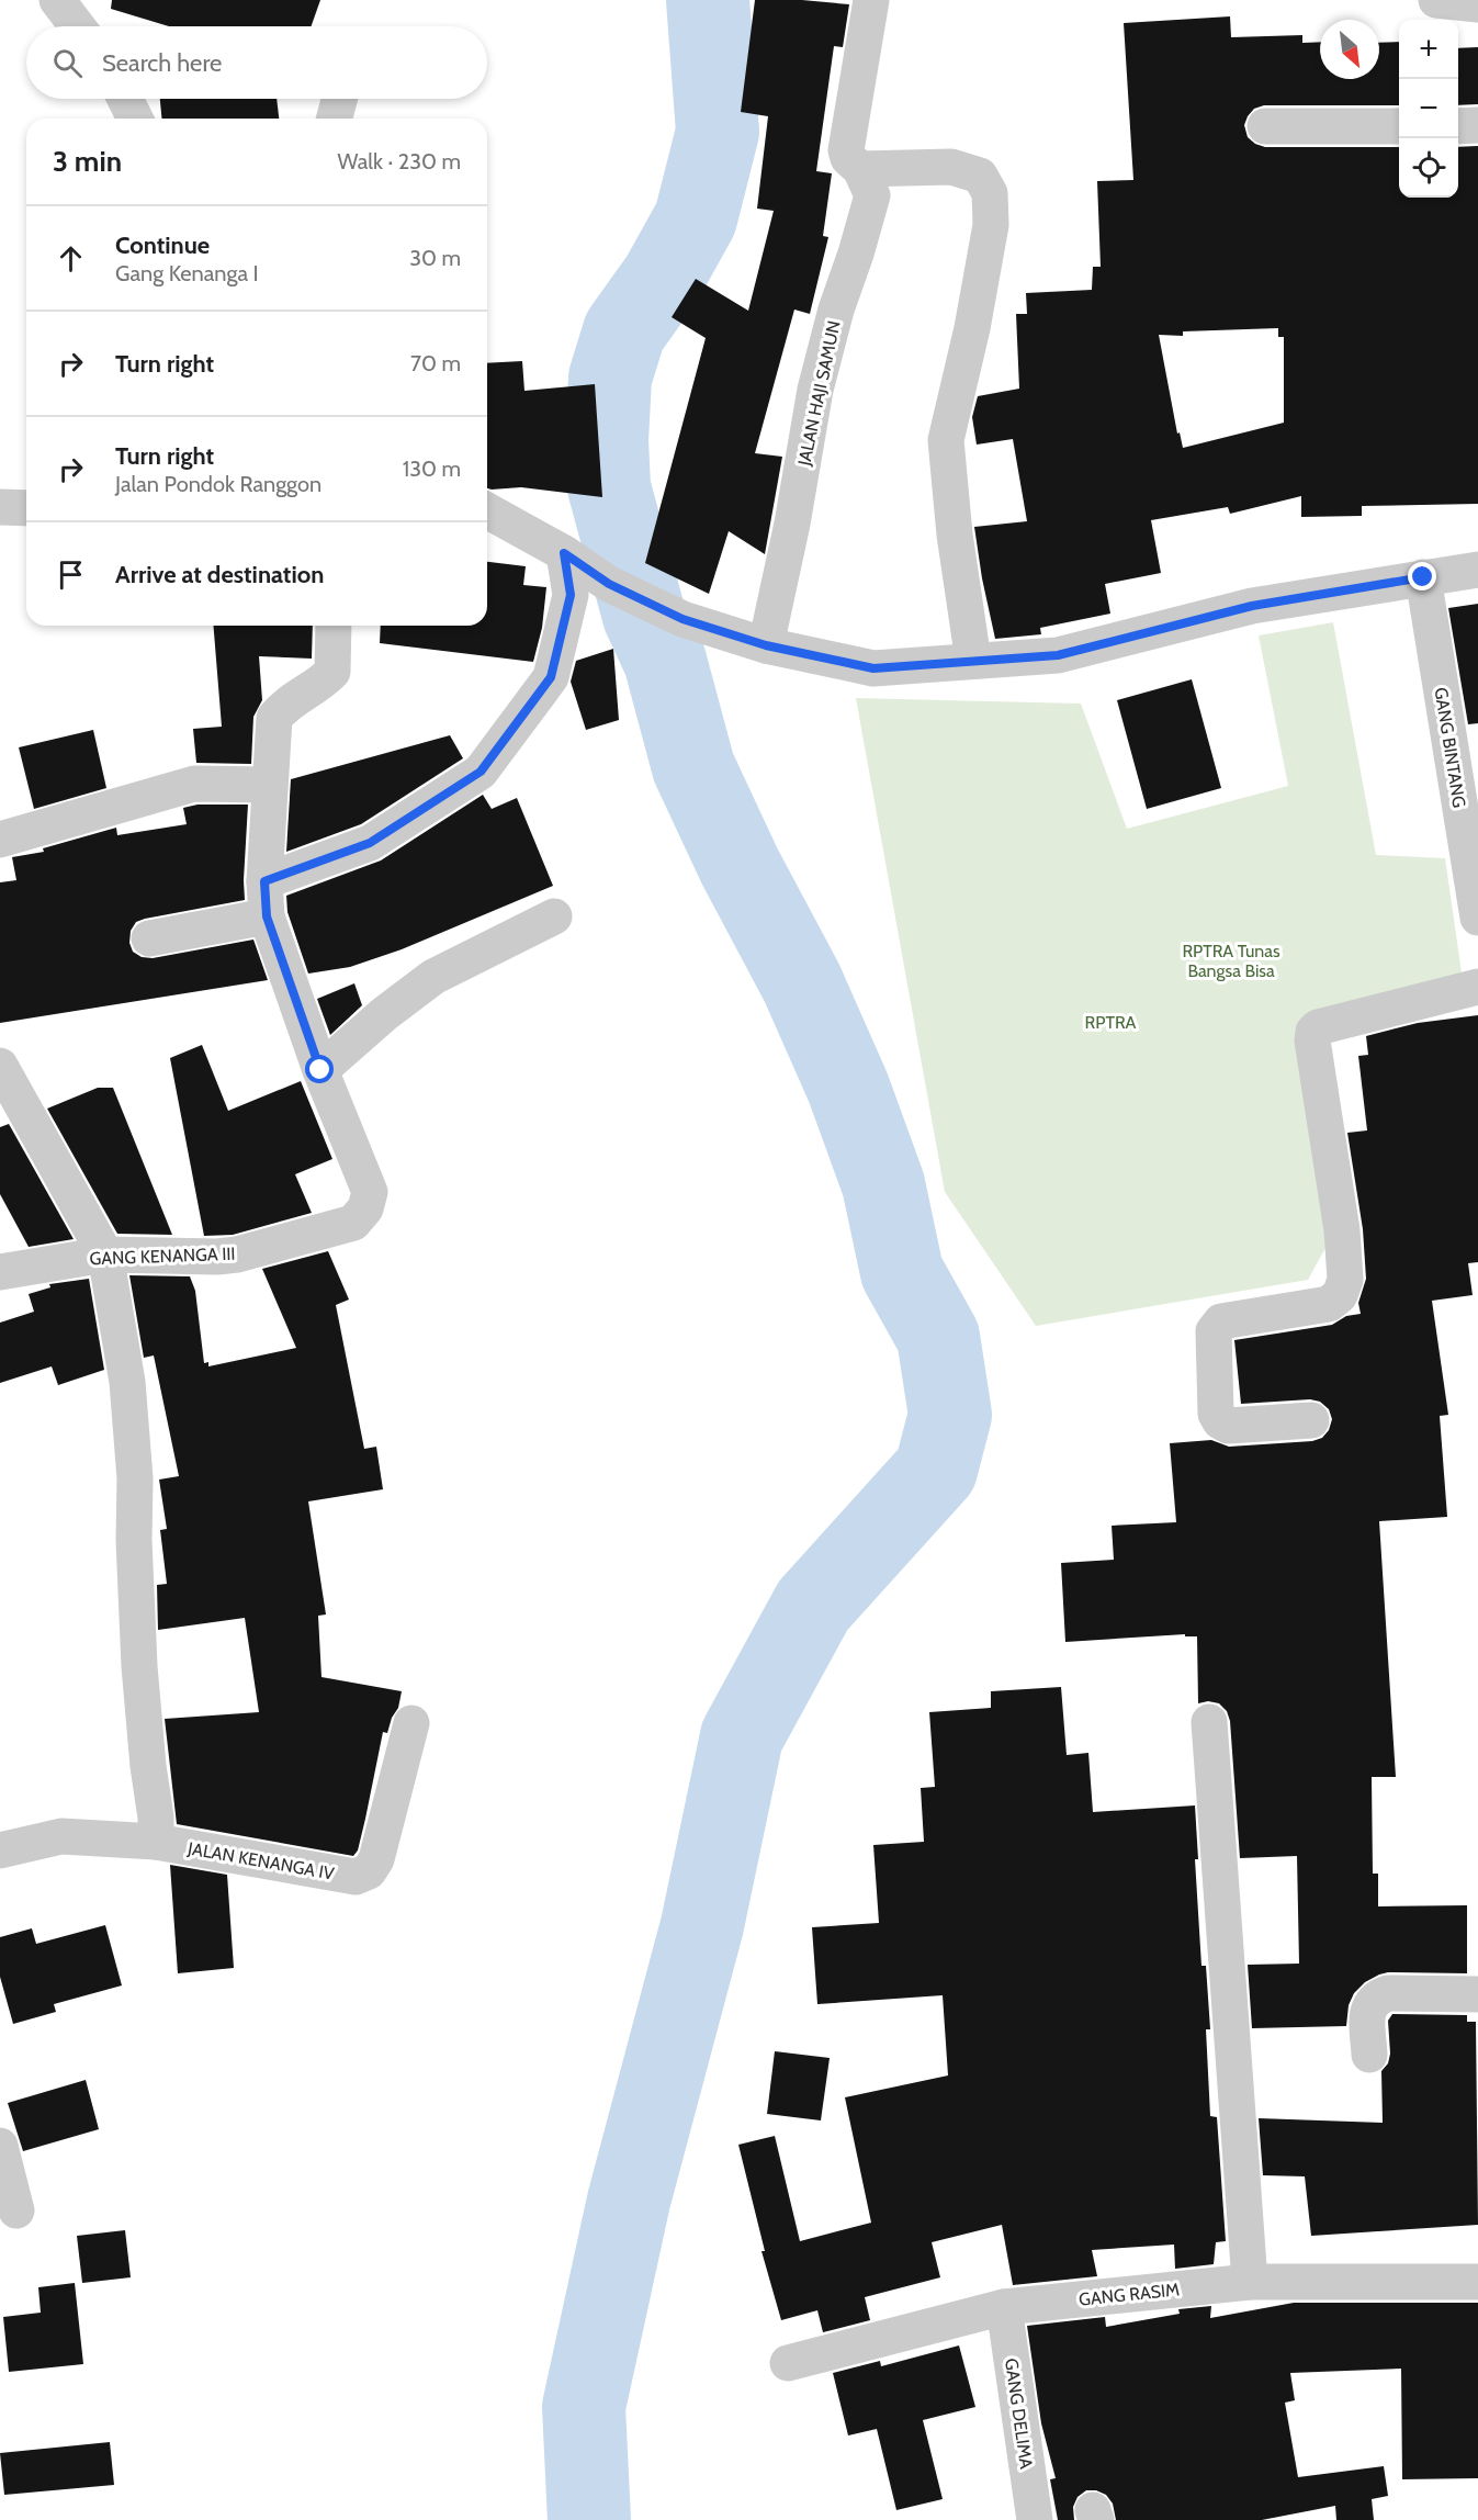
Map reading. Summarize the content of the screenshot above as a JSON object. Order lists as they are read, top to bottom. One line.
{"streets":{"street":["JALAN HAJI SAMUN","GANG BINTANG","GANG KENANGA III","JALAN KENANGA IV","GANG RASIM","GANG DELIMA"]},"crossings":[["GANG RASIM","GANG DELIMA"]],"parks":["RPTRA Tunas Bangsa Bisa","RPTRA"],"north":"bottom right","page":{"map_buttons":["+","−"],"search":"Search here","heading":["3 min","Walk · 230 m"],"list":[["Continue","Gang Kenanga I","30 m"],["Turn right","70 m"],["Turn right","Jalan Pondok Ranggon","130 m"],"Arrive at destination"]}}
